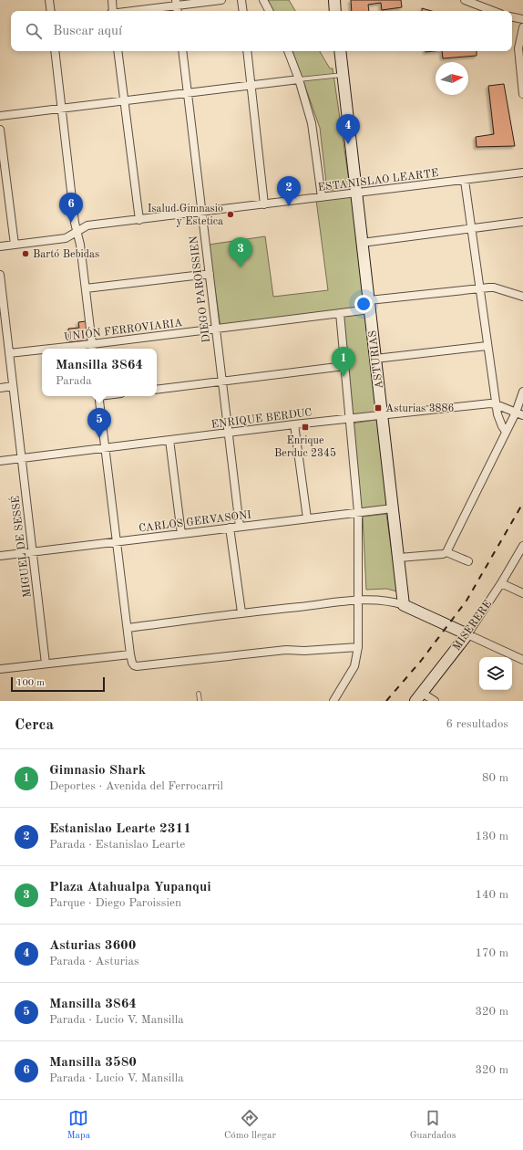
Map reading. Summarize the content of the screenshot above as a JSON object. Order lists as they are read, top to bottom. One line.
{"streets":{"street":["ESTANISLAO LEARTE","DIEGO PAROISSIEN","UNIÓN FERROVIARIA","ASTURIAS","ENRIQUE BERDUC","CARLOS GERVASONI","MIGUEL DE SESSÉ","MISERERE"]},"crossings":[["ESTANISLAO LEARTE","DIEGO PAROISSIEN"],["ESTANISLAO LEARTE","ASTURIAS"],["DIEGO PAROISSIEN","UNIÓN FERROVIARIA"],["DIEGO PAROISSIEN","ENRIQUE BERDUC"],["DIEGO PAROISSIEN","CARLOS GERVASONI"],["UNIÓN FERROVIARIA","ASTURIAS"],["UNIÓN FERROVIARIA","MIGUEL DE SESSÉ"],["ASTURIAS","ENRIQUE BERDUC"],["ASTURIAS","CARLOS GERVASONI"],["ENRIQUE BERDUC","MIGUEL DE SESSÉ"],["CARLOS GERVASONI","MIGUEL DE SESSÉ"]],"places":{"other":["Isalud Gimnasio y Estetica","Bartó Bebidas"],"transit":["Asturias 3886","Enrique Berduc 2345"]},"scale_bar":"100 m","north":"right","page":{"search":"Buscar aquí","pins":["4","2","6","3","1","5"],"popup":["Mansilla 3864","Parada"],"scale":"100 m","heading":["Cerca","6 resultados"],"list":[{"mark":"1","name":"Gimnasio Shark","note":"Deportes · Avenida del Ferrocarril","value":"80 m"},{"mark":"2","name":"Estanislao Learte 2311","note":"Parada · Estanislao Learte","value":"130 m"},{"mark":"3","name":"Plaza Atahualpa Yupanqui","note":"Parque · Diego Paroissien","value":"140 m"},{"mark":"4","name":"Asturias 3600","note":"Parada · Asturias","value":"170 m"},{"mark":"5","name":"Mansilla 3864","note":"Parada · Lucio V. Mansilla","value":"320 m"},{"mark":"6","name":"Mansilla 3580","note":"Parada · Lucio V. Mansilla","value":"320 m"}],"nav":["Mapa","Cómo llegar","Guardados"]}}
